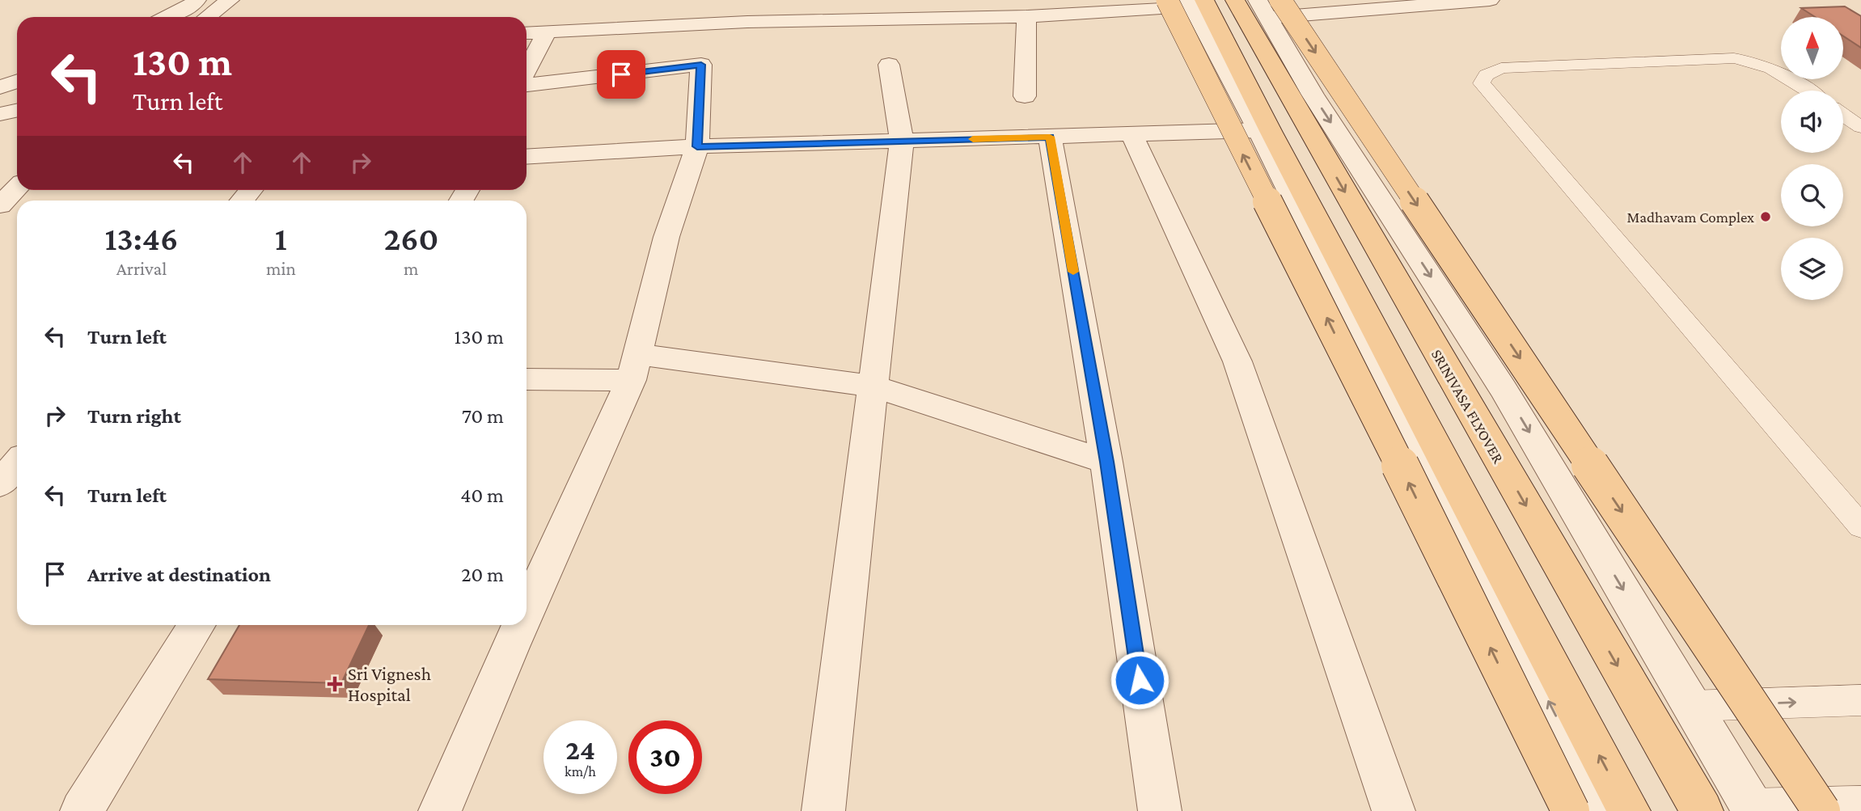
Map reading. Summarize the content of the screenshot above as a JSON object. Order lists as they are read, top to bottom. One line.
{"streets":{"main road":["SRINIVASA FLYOVER"]},"places":{"other":["Madhavam Complex"],"health":["Sri Vignesh Hospital"]},"north":"top","page":{"turn":["130 m","Turn left"],"eta":["13:46","Arrival","1","min","260","m"],"list":[{"name":"Turn left","value":"130 m"},{"name":"Turn right","value":"70 m"},{"name":"Turn left","value":"40 m"},{"name":"Arrive at destination","value":"20 m"}],"speed":"24 km/h","limit":"30"}}
